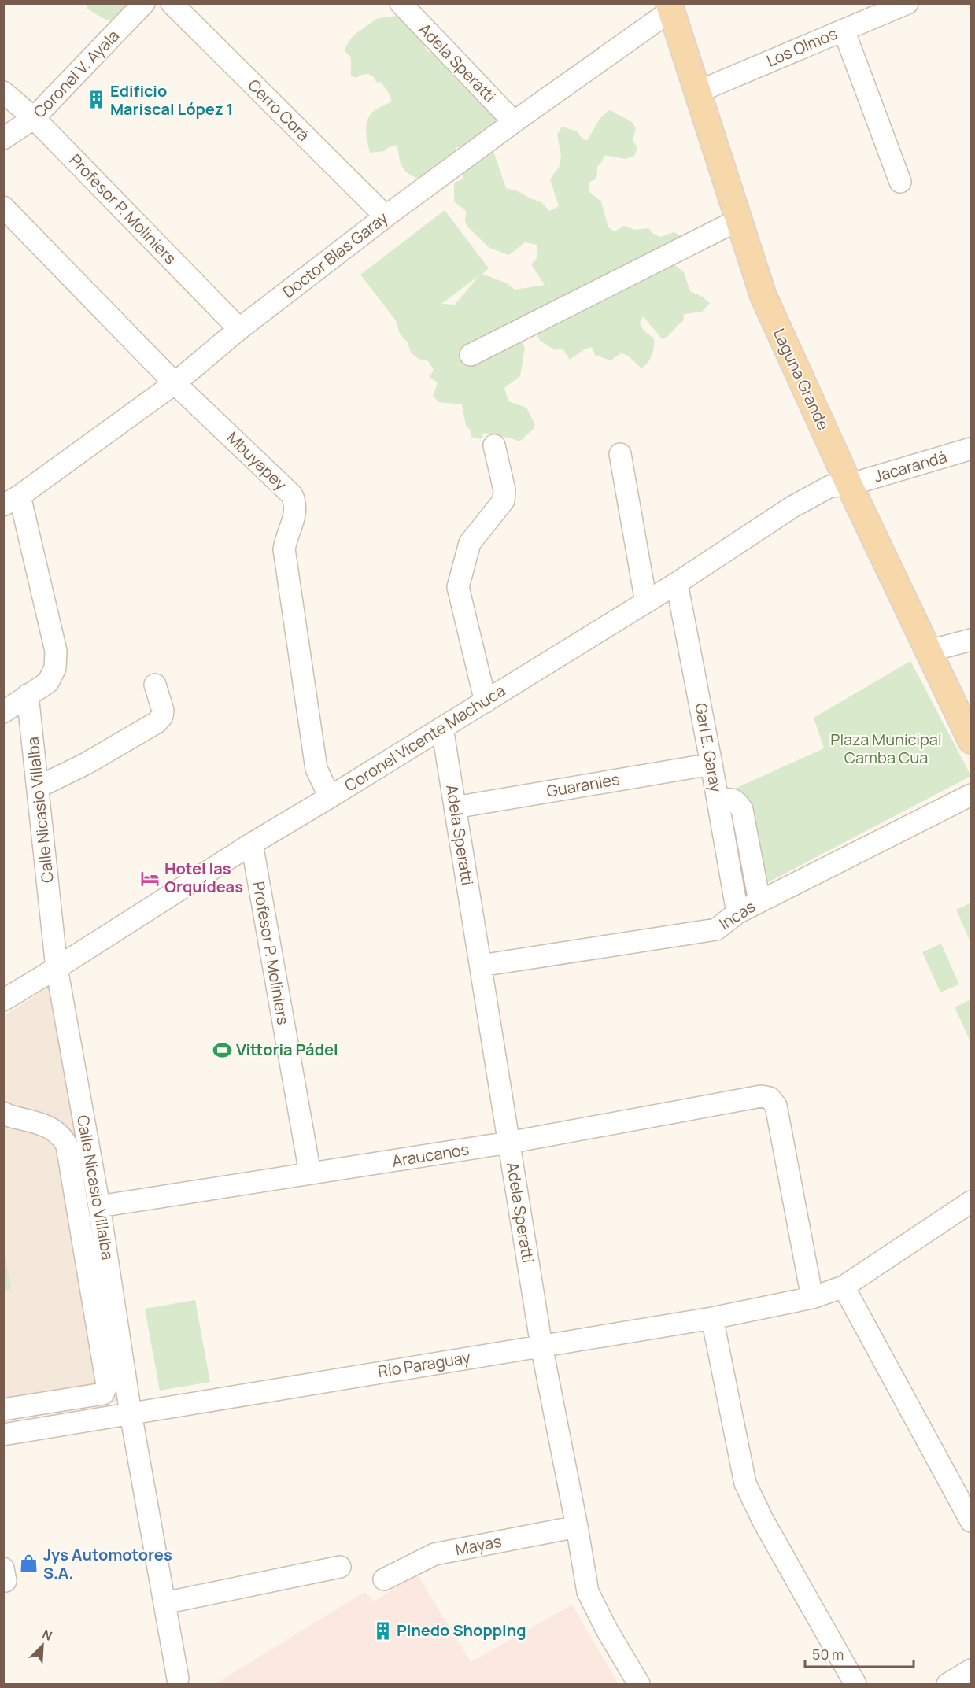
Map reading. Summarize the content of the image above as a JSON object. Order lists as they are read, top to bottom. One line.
{"streets":{"main road":["Laguna Grande"],"street":["Los Olmos","Adela Speratti","Coronel V. Ayala","Cerro Corá","Profesor P. Moliniers","Doctor Blas Garay","Mbuyapey","Jacarandá","Coronel Vicente Machuca","Garl E. Garay","Guaranies","Calle Nicasio Villalba","Incas","Araucanos","Río Paraguay","Mayas"]},"crossings":[["Los Olmos","Laguna Grande"],["Adela Speratti","Doctor Blas Garay"],["Adela Speratti","Coronel Vicente Machuca"],["Adela Speratti","Guaranies"],["Adela Speratti","Incas"],["Adela Speratti","Araucanos"],["Adela Speratti","Río Paraguay"],["Adela Speratti","Mayas"],["Coronel V. Ayala","Profesor P. Moliniers"],["Cerro Corá","Doctor Blas Garay"],["Profesor P. Moliniers","Doctor Blas Garay"],["Profesor P. Moliniers","Coronel Vicente Machuca"],["Profesor P. Moliniers","Araucanos"],["Doctor Blas Garay","Laguna Grande"],["Doctor Blas Garay","Mbuyapey"],["Laguna Grande","Jacarandá"],["Laguna Grande","Coronel Vicente Machuca"],["Mbuyapey","Coronel Vicente Machuca"],["Jacarandá","Coronel Vicente Machuca"],["Coronel Vicente Machuca","Garl E. Garay"],["Coronel Vicente Machuca","Calle Nicasio Villalba"],["Garl E. Garay","Guaranies"],["Garl E. Garay","Incas"],["Calle Nicasio Villalba","Araucanos"],["Calle Nicasio Villalba","Río Paraguay"],["Araucanos","Río Paraguay"]],"parks":["Plaza Municipal Camba Cua"],"places":{"building":["Edificio Mariscal López 1","Pinedo Shopping"],"hotel":["Hotel las Orquídeas"],"sports":["Vittoria Pádel"],"shop":["Jys Automotores S.A."]},"scale_bar":"50 m","north":"top right"}
